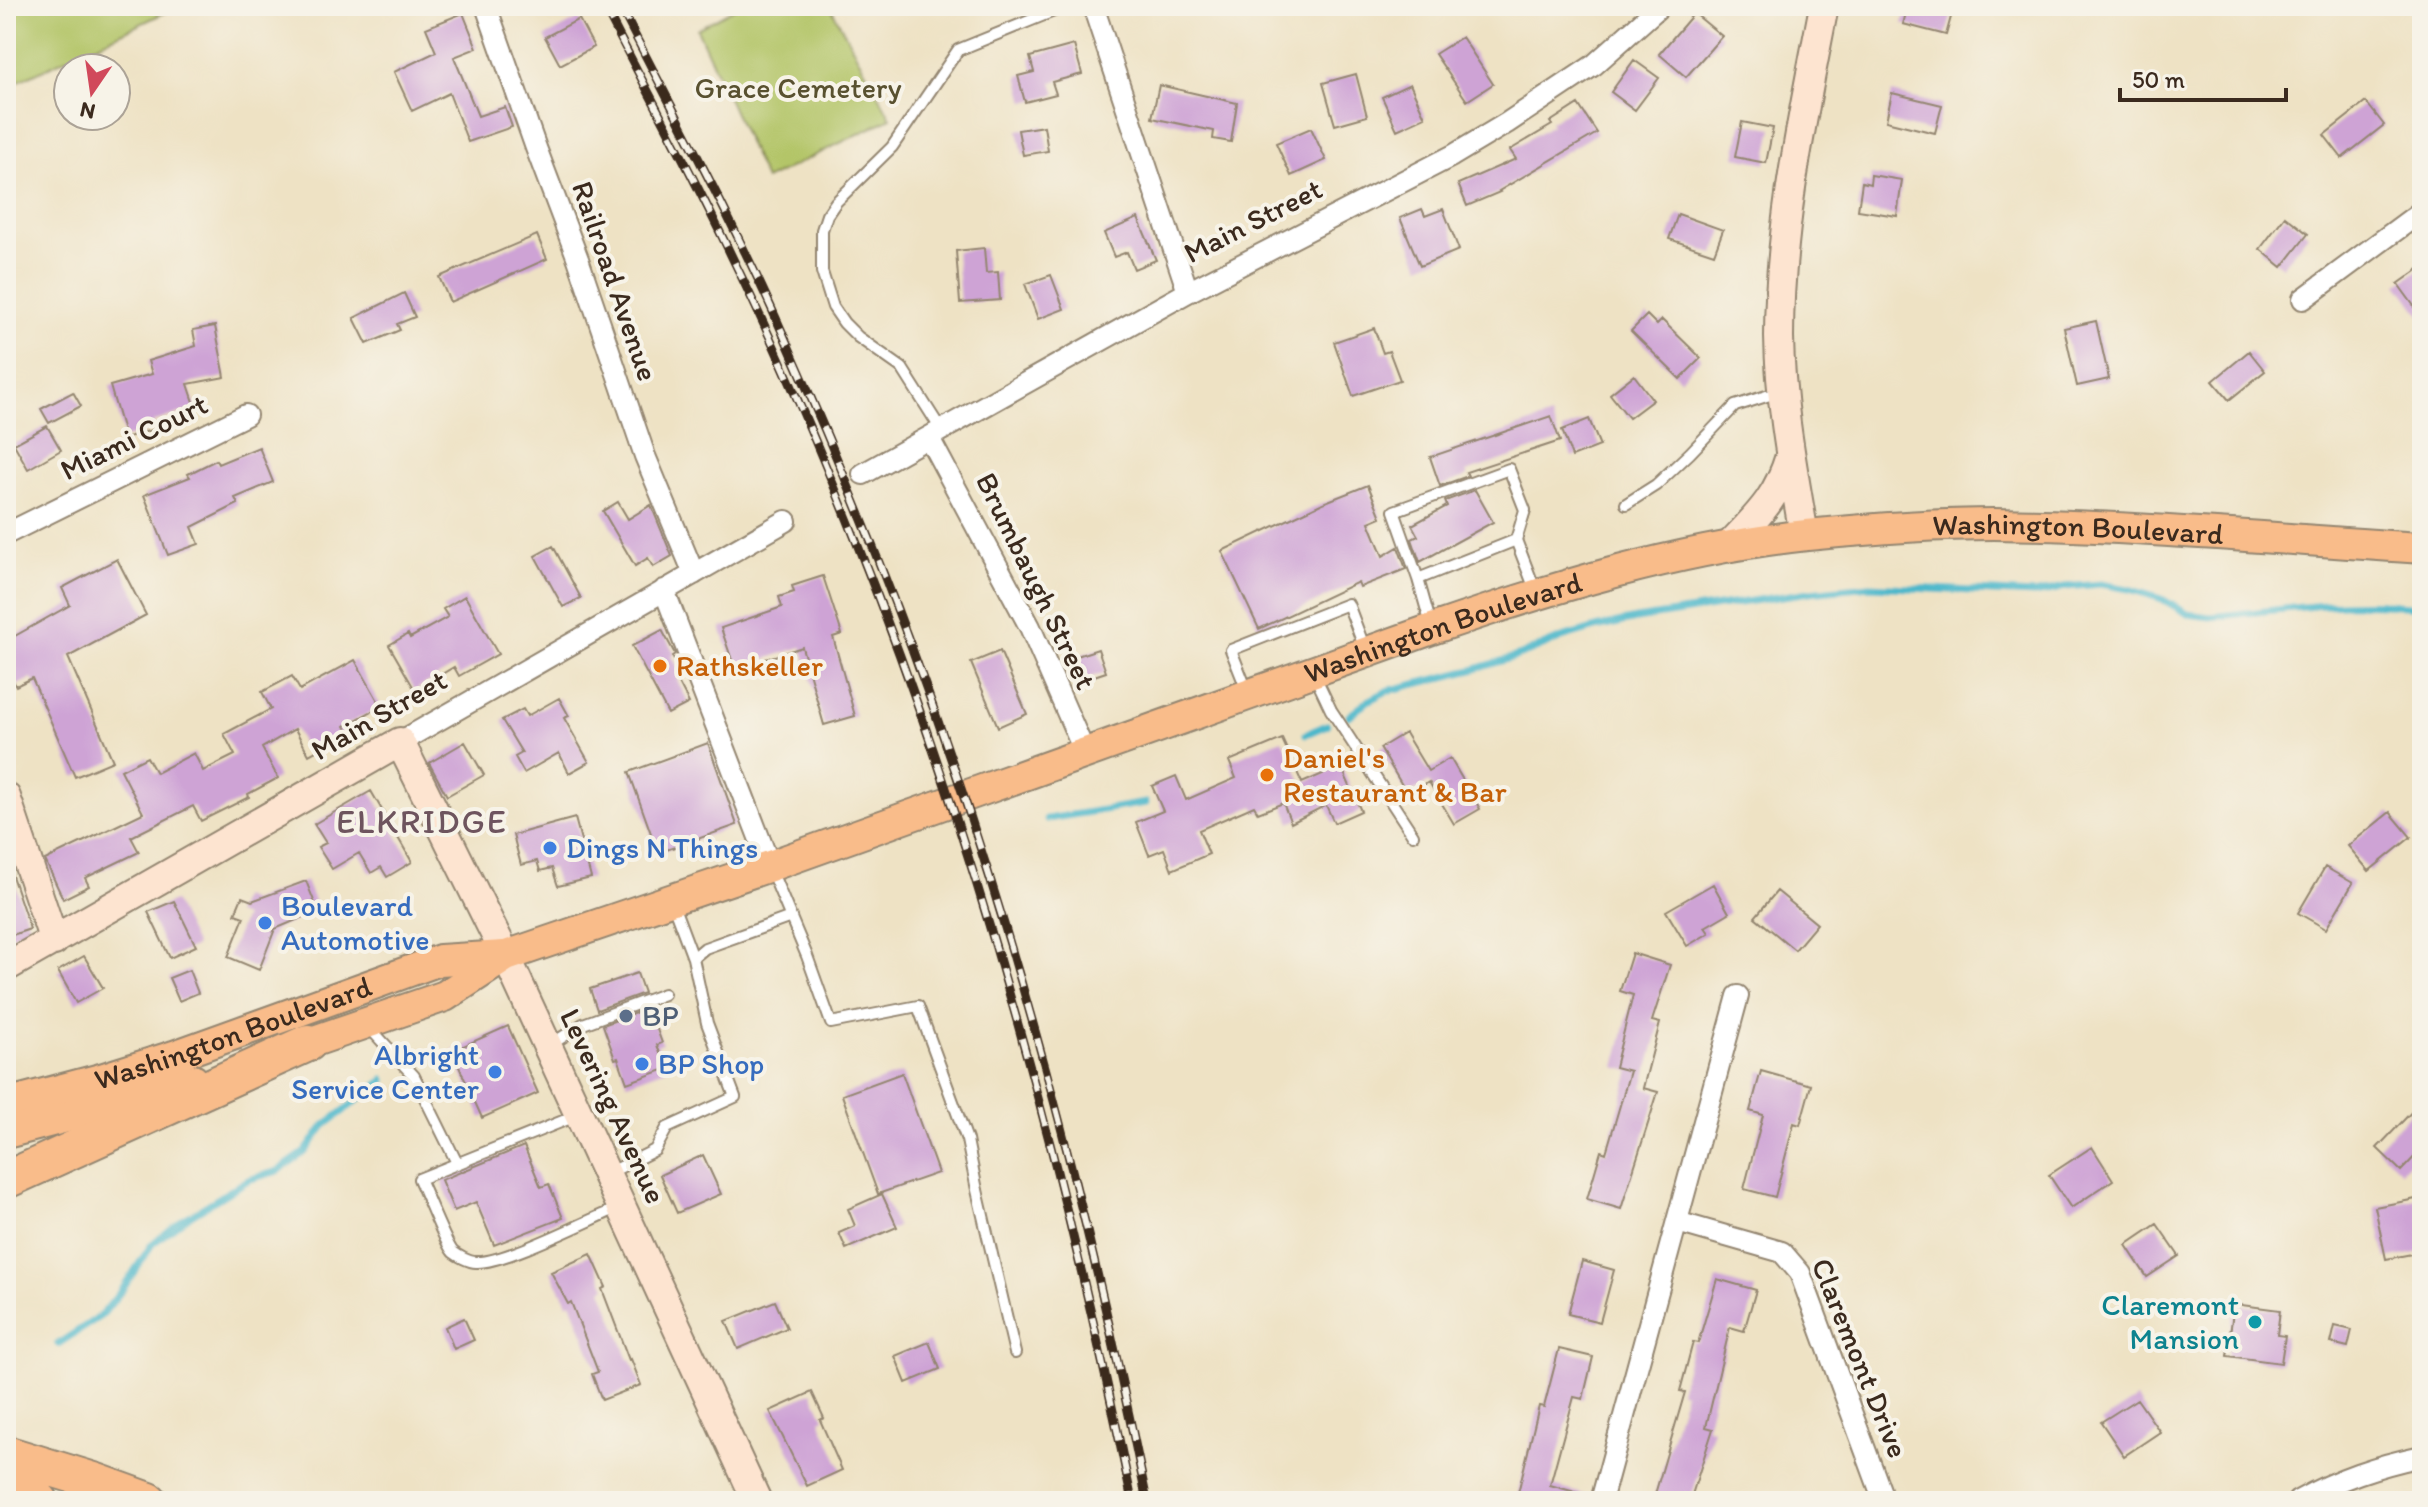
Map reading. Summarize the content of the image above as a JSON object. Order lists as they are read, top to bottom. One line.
{"streets":{"main road":["Washington Boulevard"],"street":["Main Street","Railroad Avenue","Miami Court","Brumbaugh Street","Levering Avenue","Claremont Drive"]},"crossings":[["Main Street","Railroad Avenue"],["Main Street","Brumbaugh Street"],["Main Street","Levering Avenue"],["Washington Boulevard","Brumbaugh Street"],["Washington Boulevard","Levering Avenue"]],"districts":["ELKRIDGE"],"parks":["Grace Cemetery"],"places":["Rathskeller","Daniel's Restaurant & Bar","Dings N Things","Boulevard Automotive","BP","BP Shop","Albright Service Center","Claremont Mansion"],"scale_bar":"50 m","north":"bottom"}
